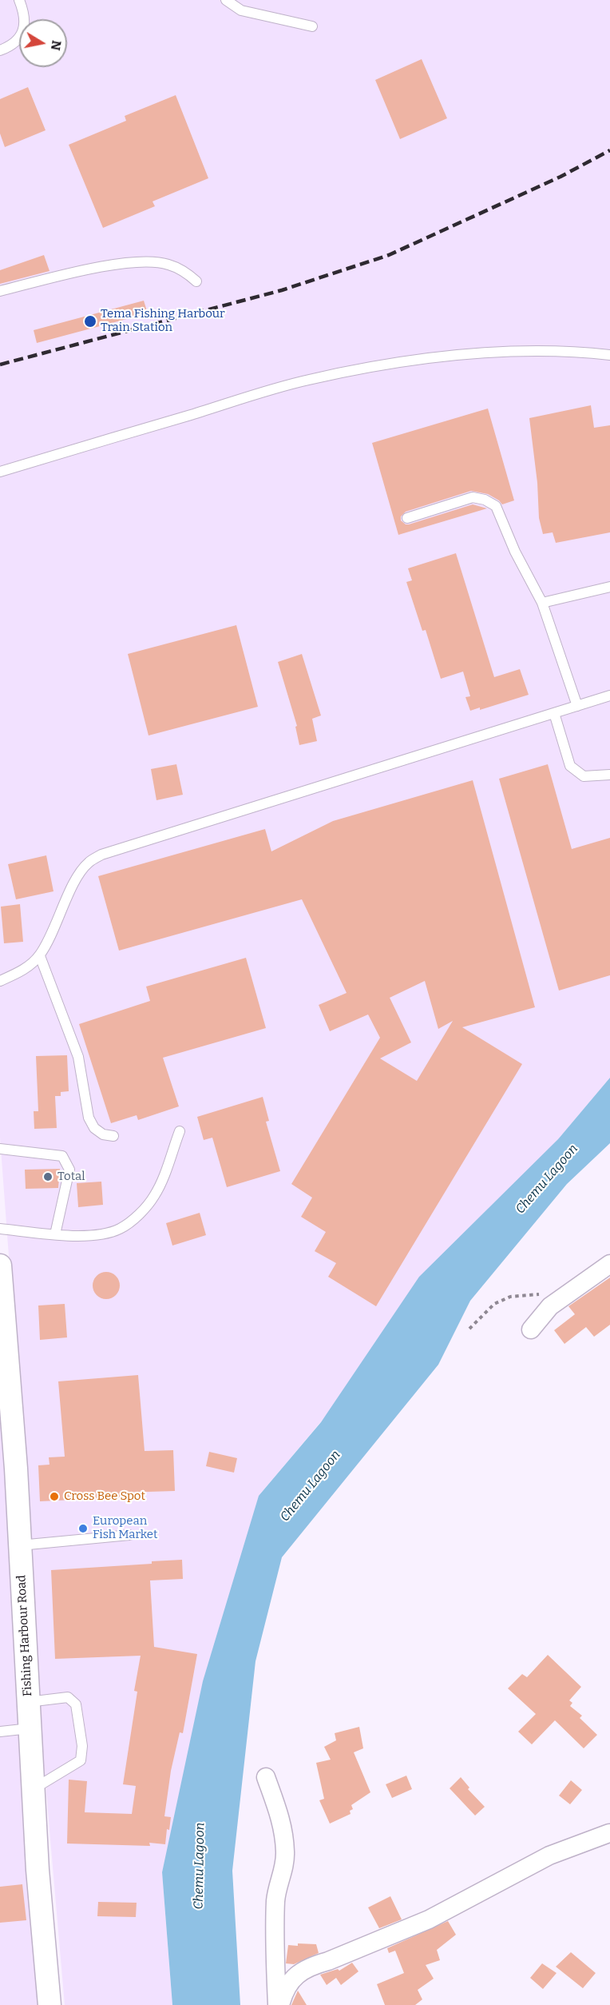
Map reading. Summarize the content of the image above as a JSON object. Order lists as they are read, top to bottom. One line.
{"streets":{"street":["Fishing Harbour Road"]},"water":["Chemu Lagoon"],"places":["Tema Fishing Harbour Train Station","Total","Cross Bee Spot","European Fish Market"],"north":"right"}
